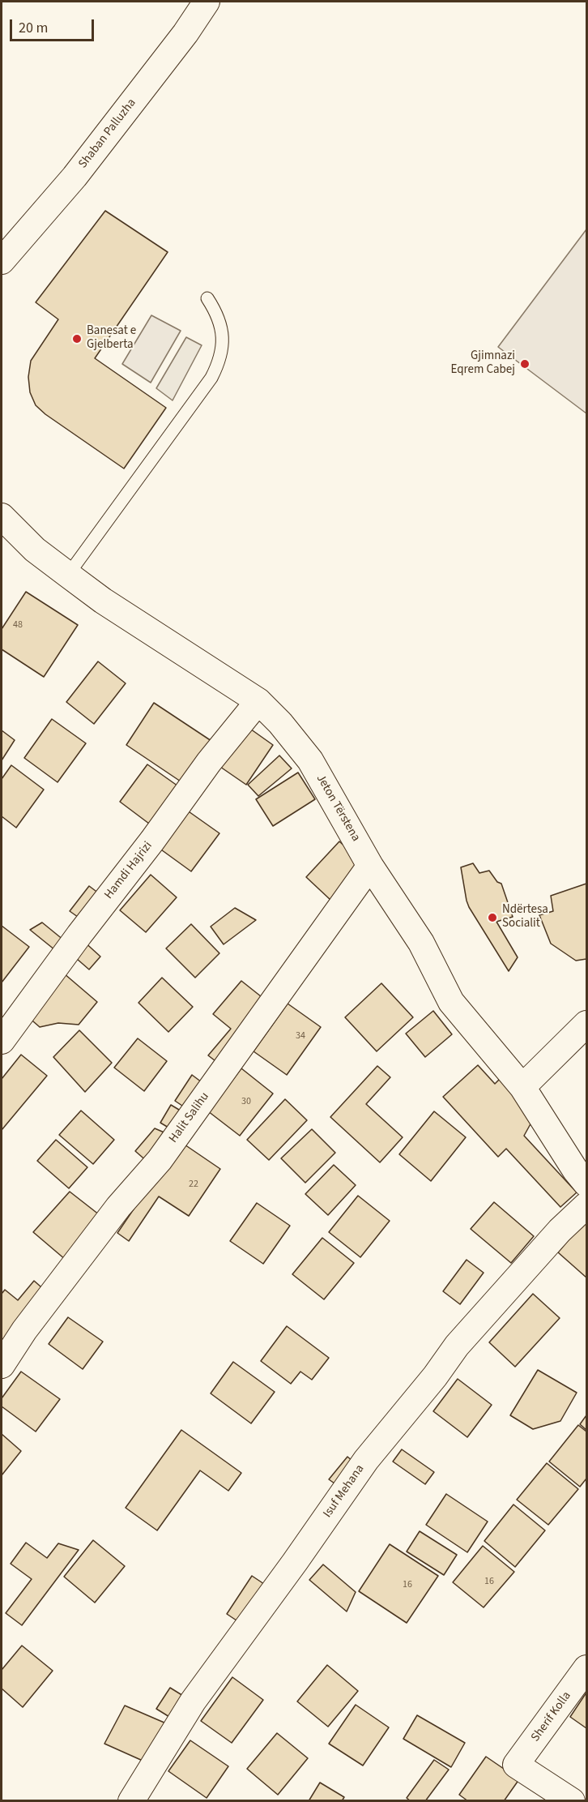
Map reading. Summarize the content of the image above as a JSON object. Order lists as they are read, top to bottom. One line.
{"streets":{"street":["Shaban Palluzha","Jeton Tërstena","Hamdi Hajrizi","Halit Salihu","Isuf Mehana","Sherif Kolla"]},"crossings":[["Jeton Tërstena","Hamdi Hajrizi"],["Jeton Tërstena","Halit Salihu"]],"places":["Banesat e Gjelberta","Gjimnazi Eqrem Cabej","Ndërtesa Socialit"],"house_numbers":["48","34","30","22","16","16"],"scale_bar":"20 m"}
